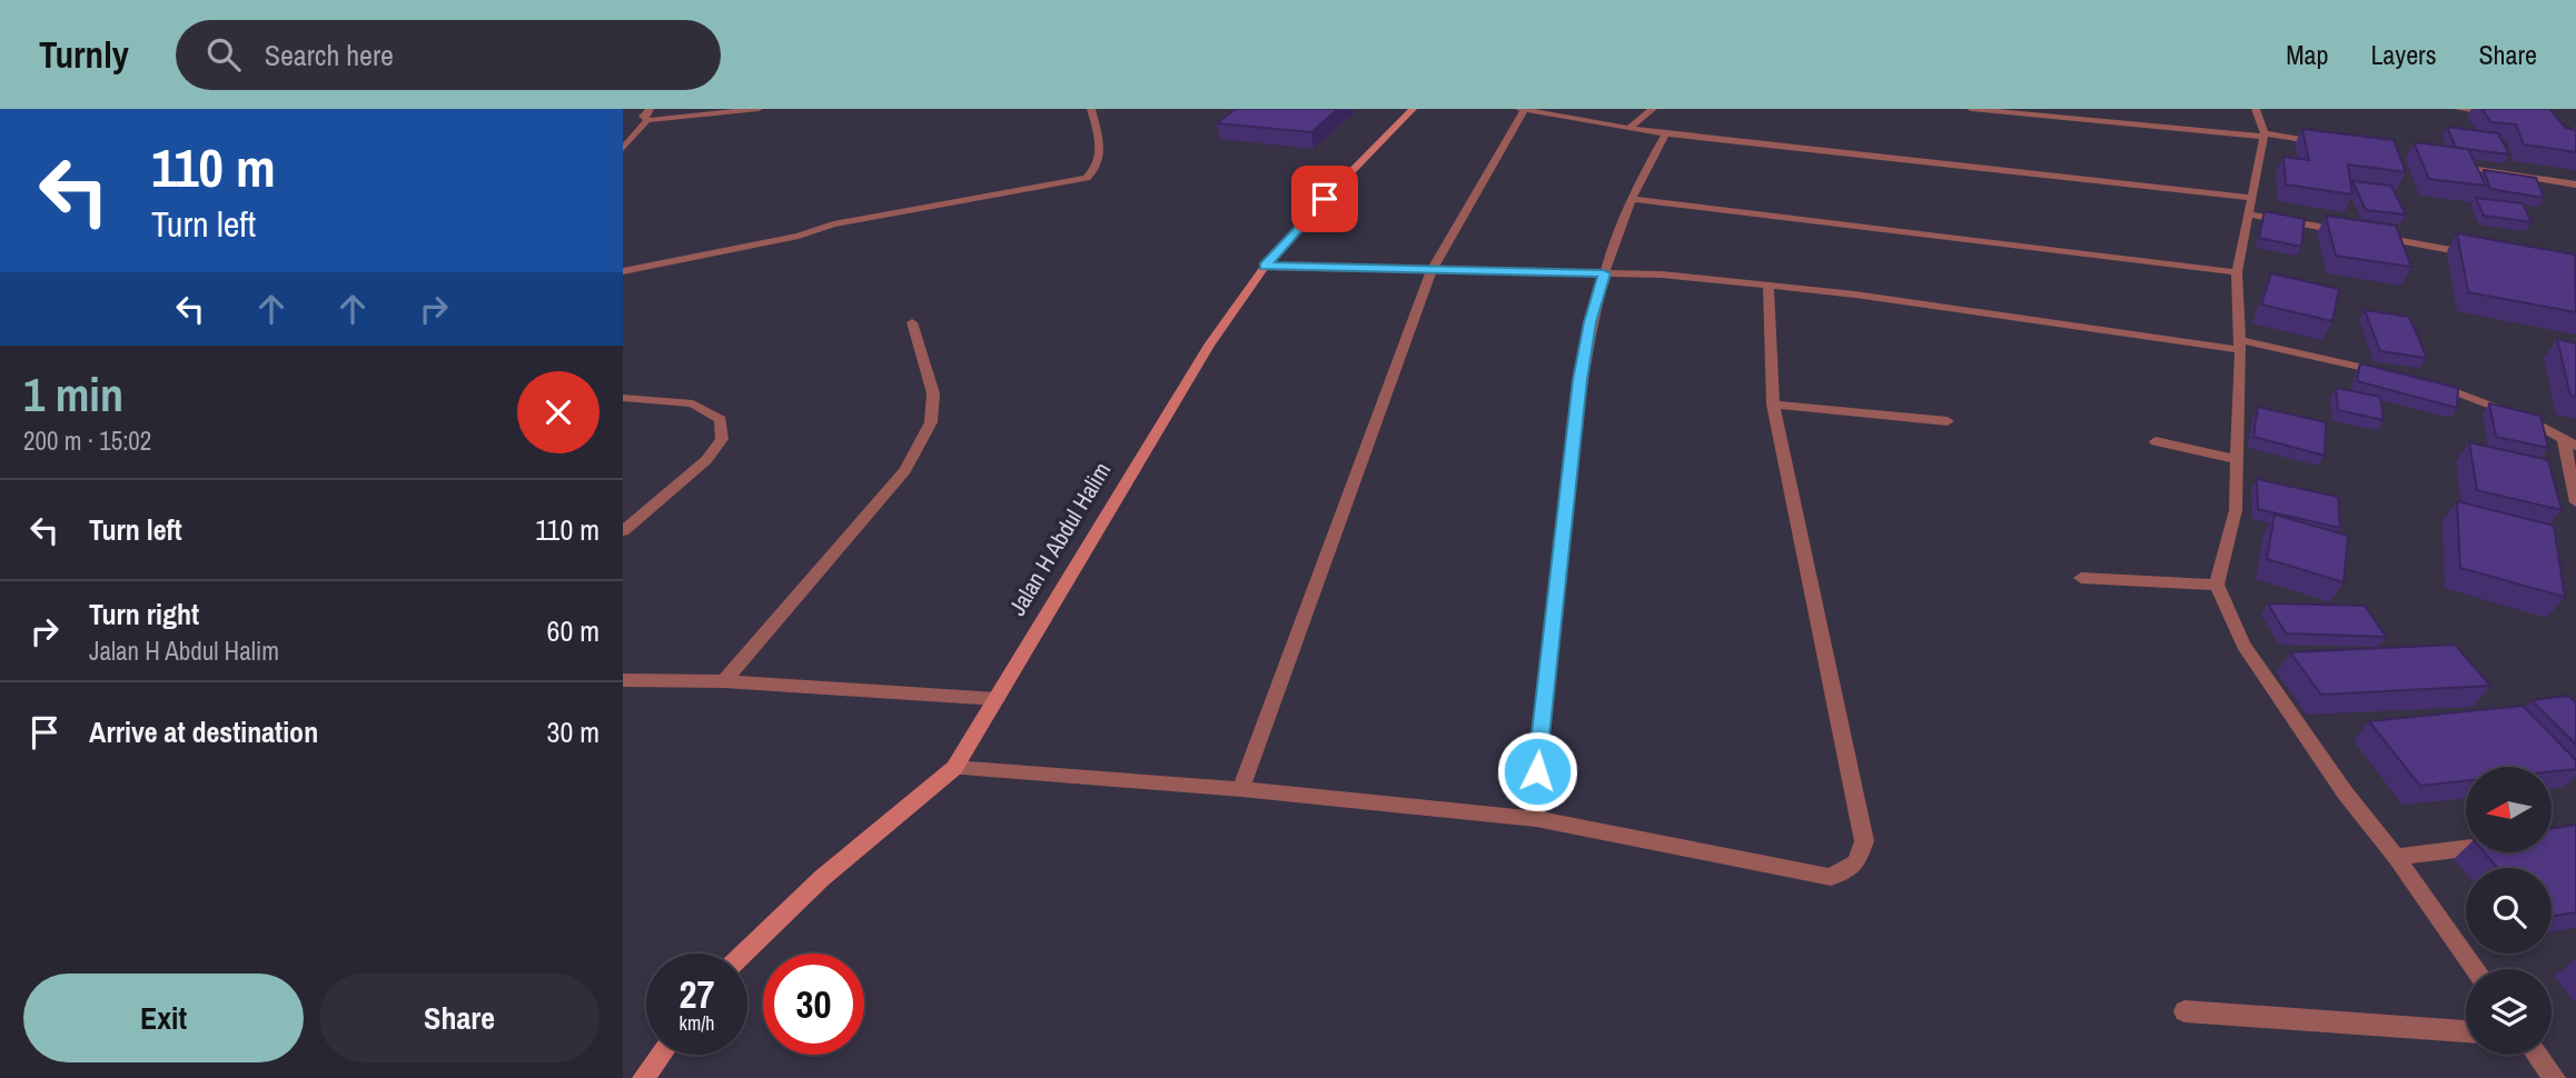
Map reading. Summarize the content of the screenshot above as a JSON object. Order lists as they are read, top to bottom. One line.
{"streets":{"street":["Jalan H Abdul Halim"]},"north":"left","page":{"header":"Turnly","search":"Search here","nav":["Map","Layers","Share"],"turn":["110 m","Turn left"],"heading":["1 min","200 m · 15:02"],"list":[{"name":"Turn left","value":"110 m"},{"name":"Turn right","note":"Jalan H Abdul Halim","value":"60 m"},{"name":"Arrive at destination","value":"30 m"}],"speed":"27 km/h","limit":"30","buttons":["Exit","Share"]}}
